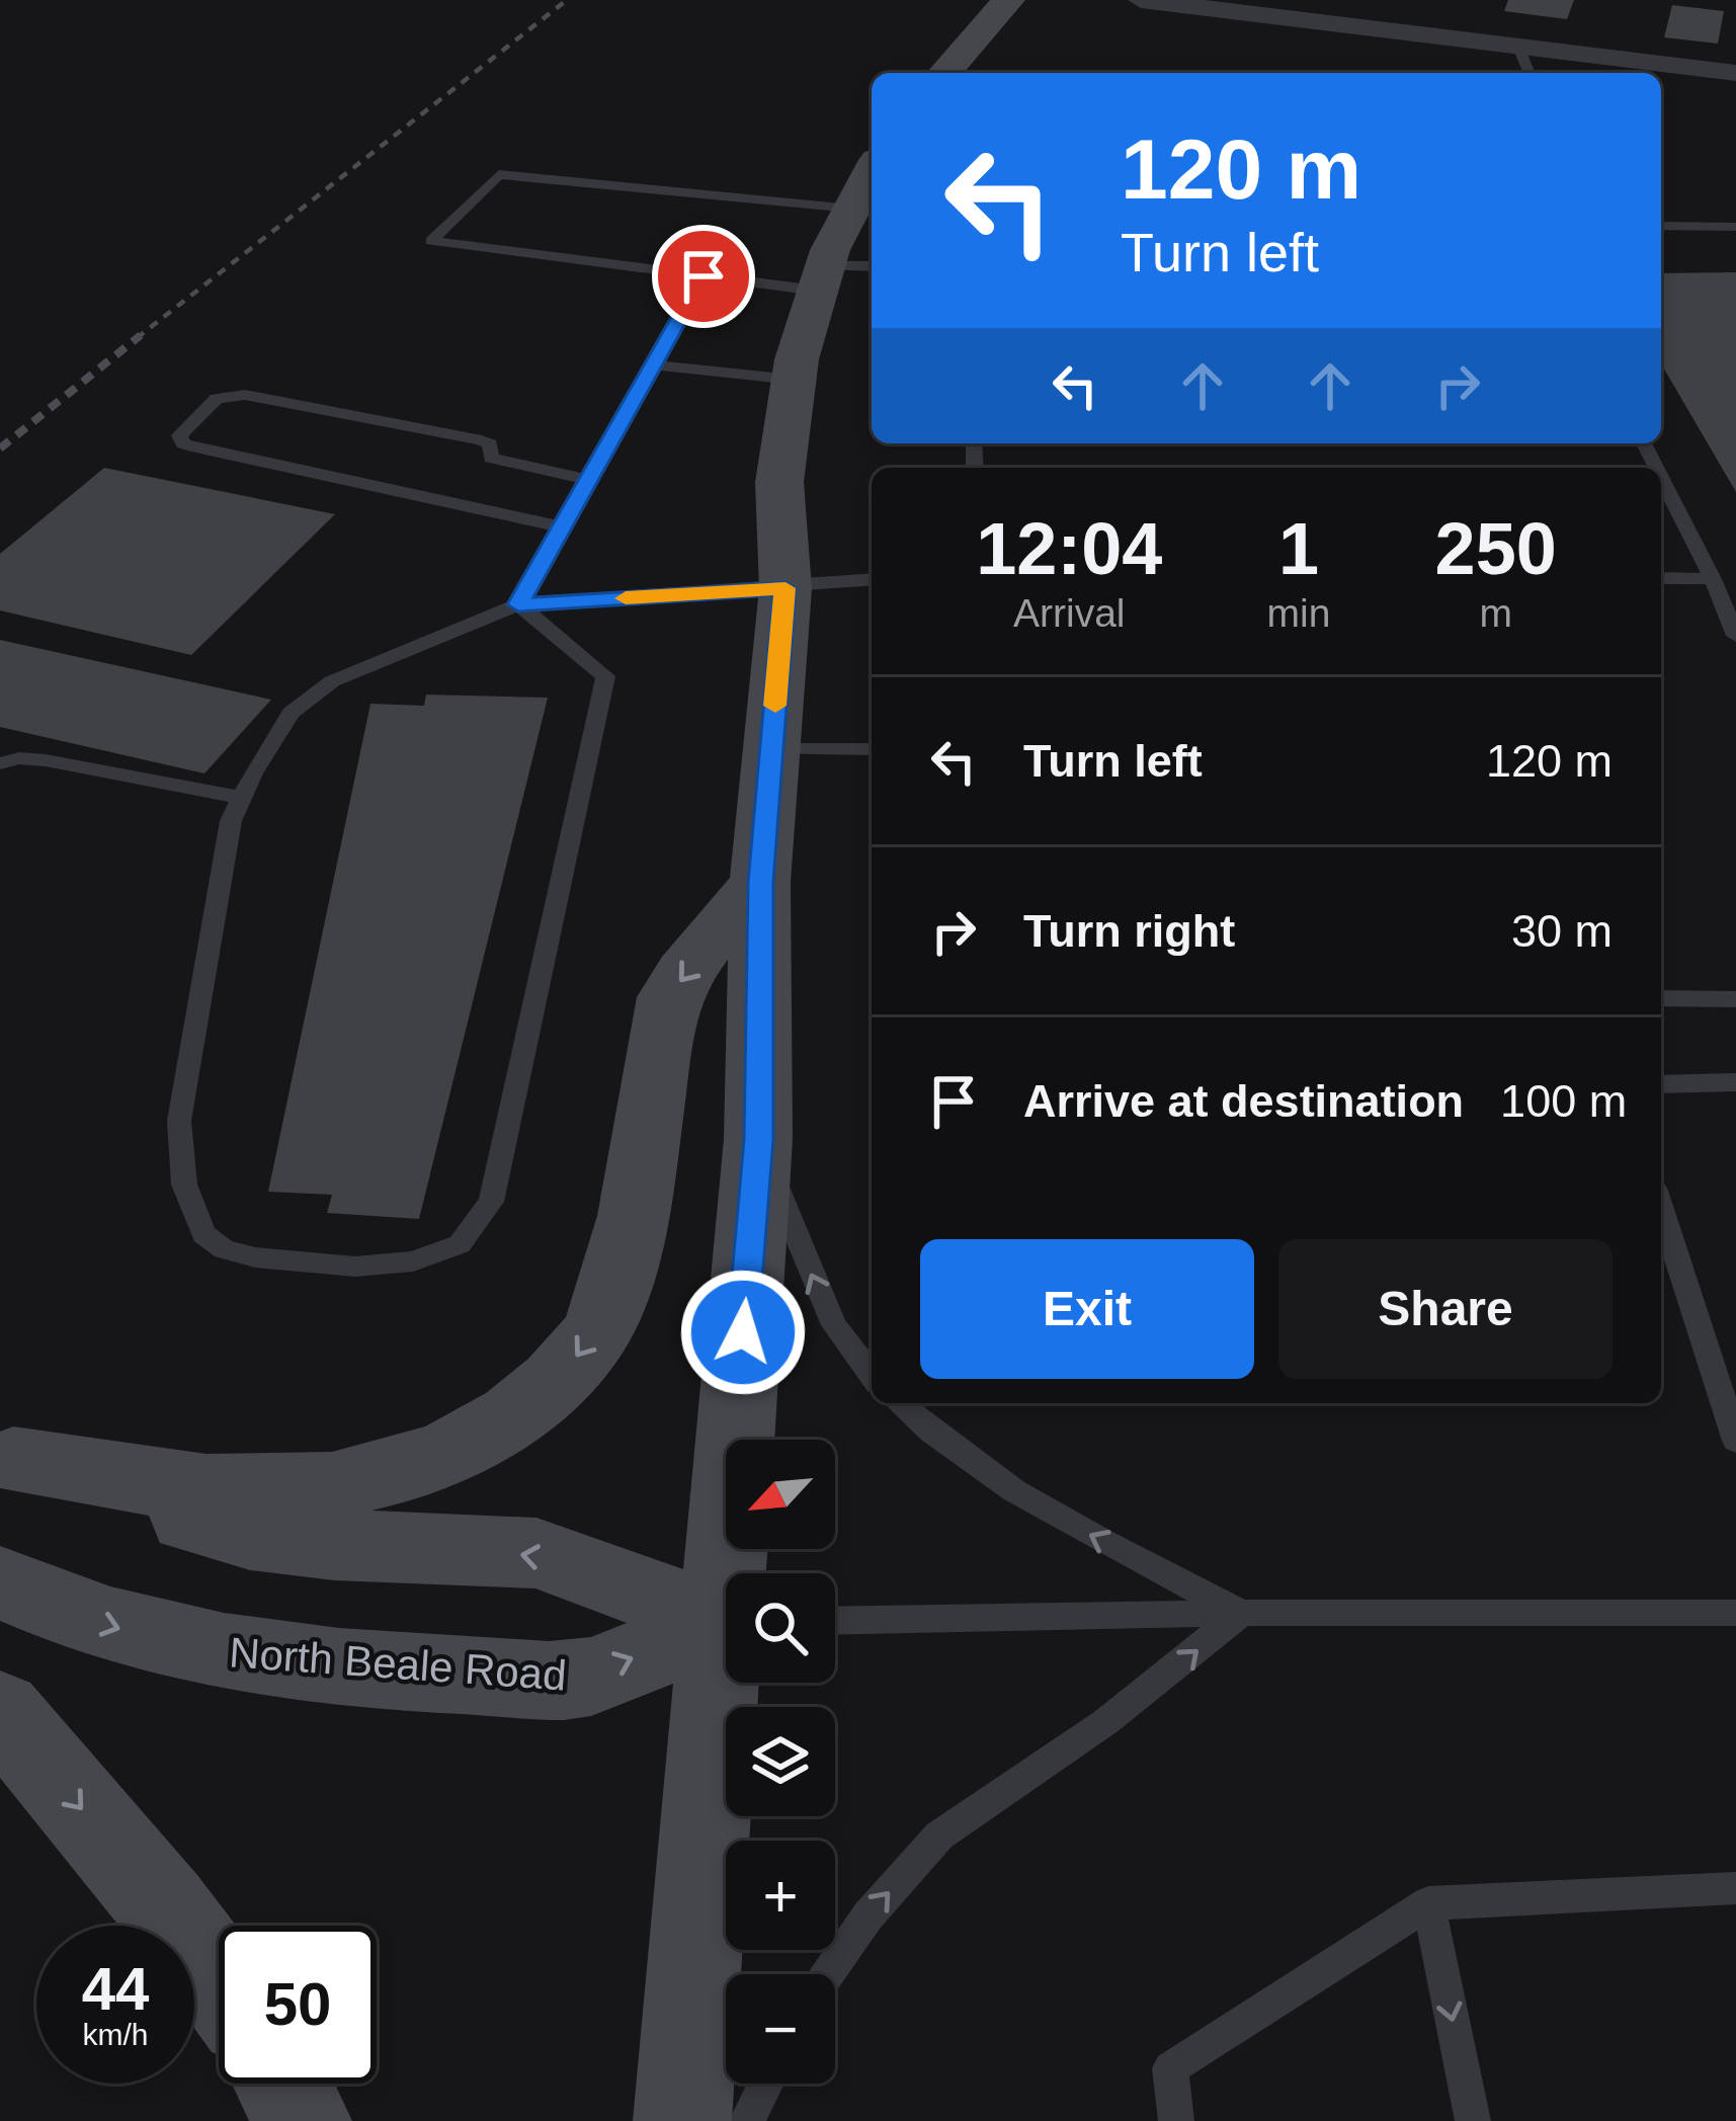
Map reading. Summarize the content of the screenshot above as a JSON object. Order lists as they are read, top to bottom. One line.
{"streets":{"main road":["North Beale Road"]},"north":"bottom left","page":{"turn":["120 m","Turn left"],"eta":["12:04","Arrival","1","min","250","m"],"list":[{"name":"Turn left","value":"120 m"},{"name":"Turn right","value":"30 m"},{"name":"Arrive at destination","value":"100 m"}],"buttons":["Exit","Share"],"map_buttons":["+","−"],"speed":"44 km/h","limit":"50"}}
